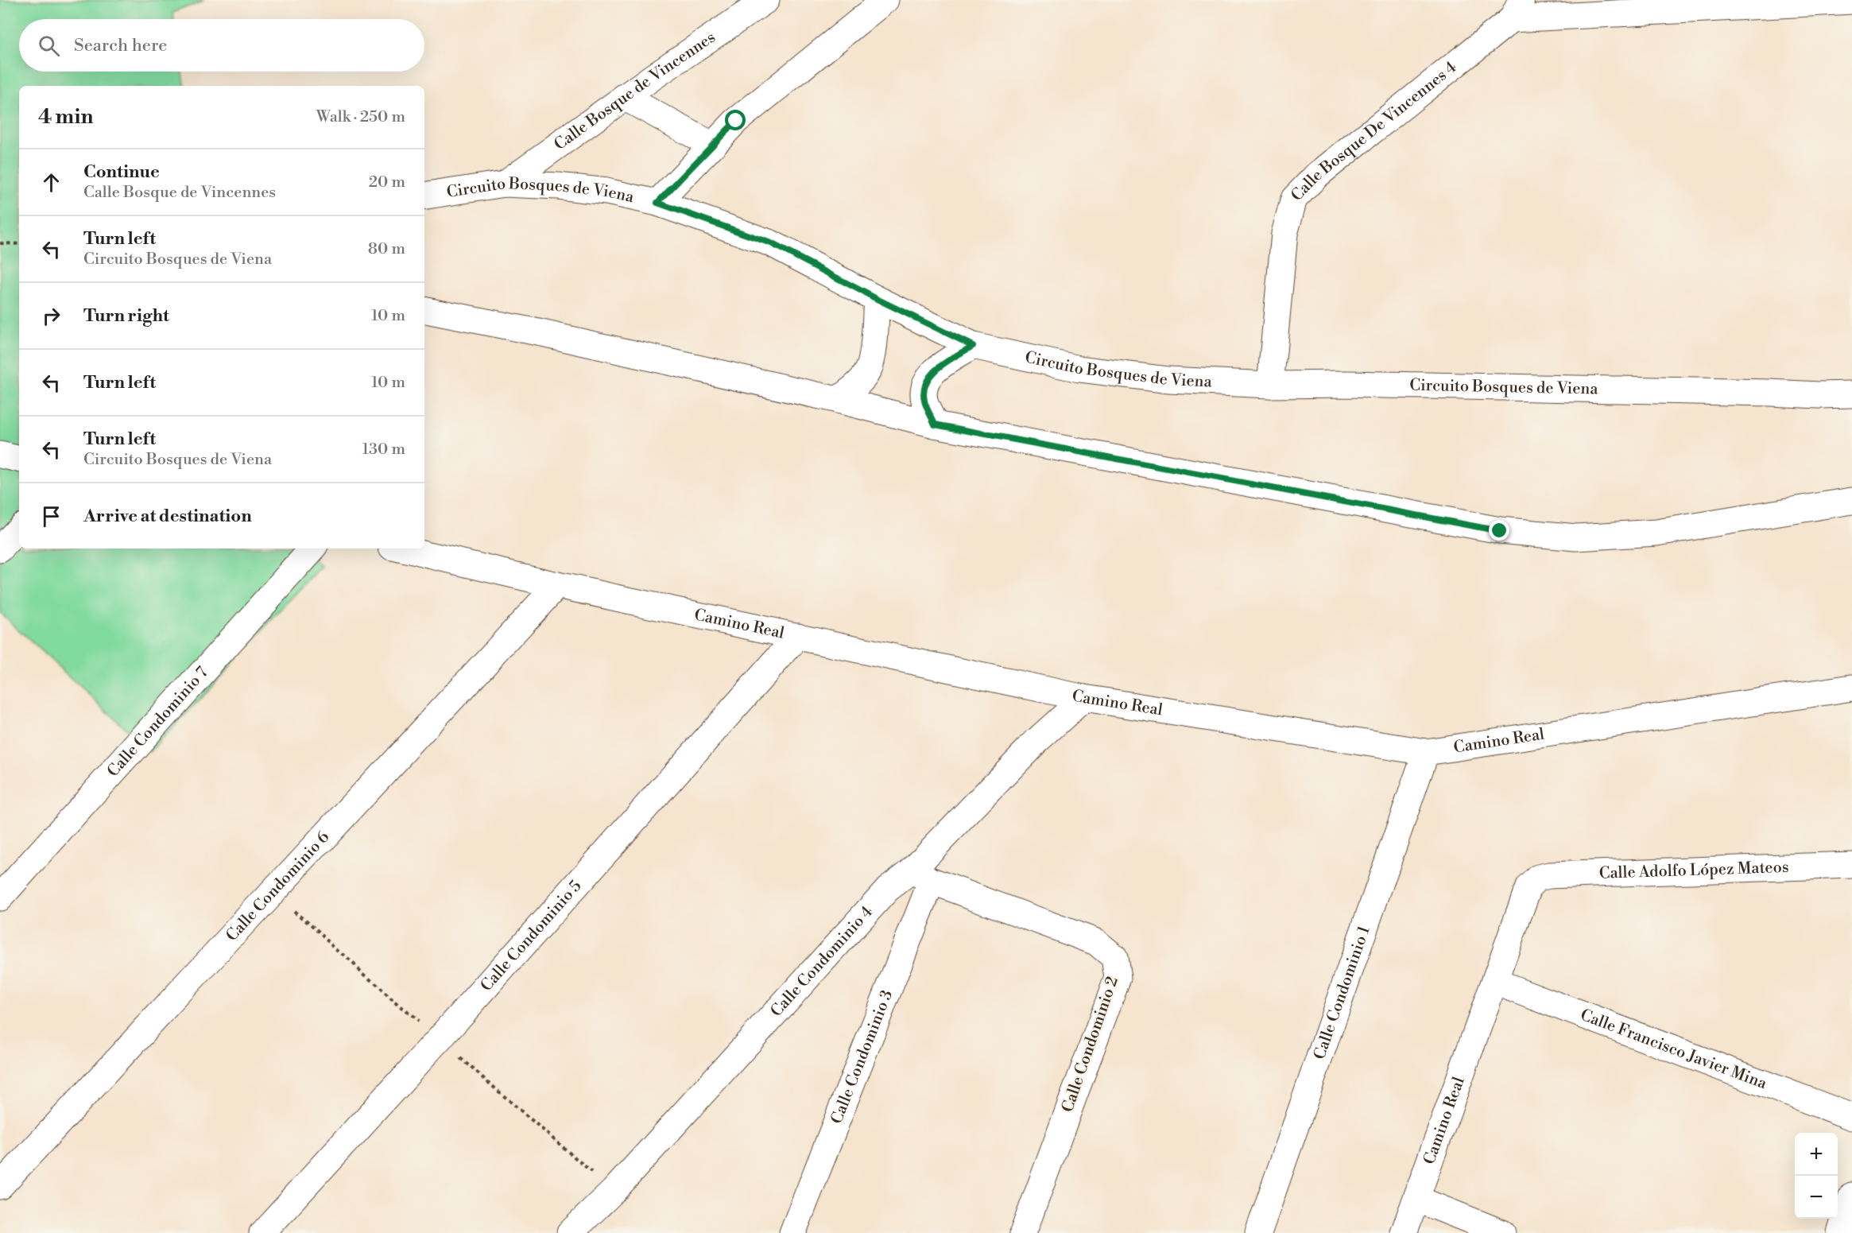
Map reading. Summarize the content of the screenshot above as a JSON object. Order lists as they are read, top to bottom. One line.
{"streets":{"street":["Calle Bosque de Vincennes","Calle Bosque De Vincennes 4","Circuito Bosques de Viena","Camino Real","Calle Condominio 7","Calle Adolfo López Mateos","Calle Condominio 6","Calle Condominio 5","Calle Condominio 4","Calle Condominio 1","Calle Condominio 2","Calle Francisco Javier Mina","Calle Condominio 3"]},"crossings":[["Calle Bosque de Vincennes","Circuito Bosques de Viena"],["Calle Bosque De Vincennes 4","Circuito Bosques de Viena"],["Camino Real","Calle Adolfo López Mateos"],["Camino Real","Calle Condominio 6"],["Camino Real","Calle Condominio 5"],["Camino Real","Calle Condominio 4"],["Camino Real","Calle Condominio 1"],["Camino Real","Calle Francisco Javier Mina"],["Calle Condominio 4","Calle Condominio 2"],["Calle Condominio 4","Calle Condominio 3"],["Calle Condominio 2","Calle Condominio 3"]],"page":{"search":"Search here","heading":["4 min","Walk · 250 m"],"list":[["Continue","Calle Bosque de Vincennes","20 m"],["Turn left","Circuito Bosques de Viena","80 m"],["Turn right","10 m"],["Turn left","10 m"],["Turn left","Circuito Bosques de Viena","130 m"],"Arrive at destination"],"map_buttons":["+","−"]}}
